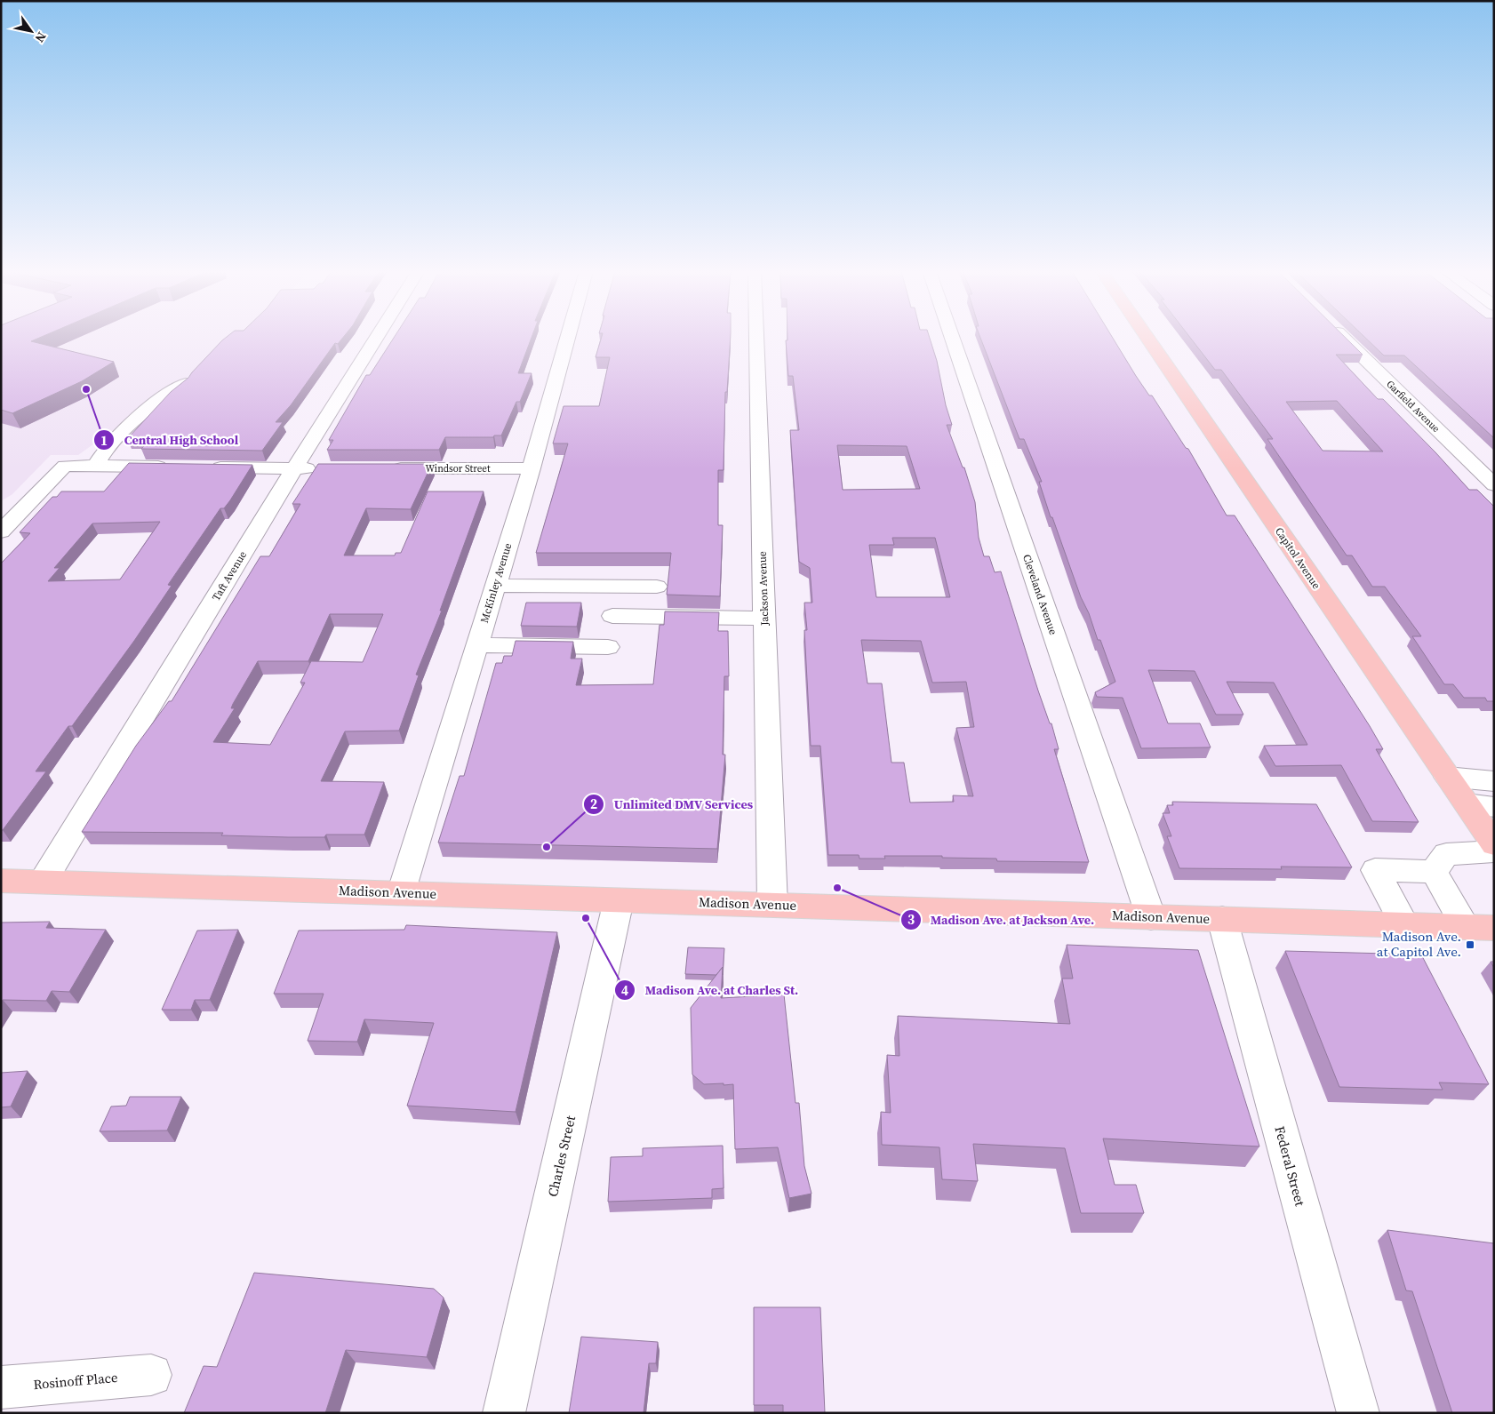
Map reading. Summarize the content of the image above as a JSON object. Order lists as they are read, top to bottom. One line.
{"streets":{"main road":["Capitol Avenue","Madison Avenue"],"street":["Garfield Avenue","Windsor Street","Taft Avenue","McKinley Avenue","Jackson Avenue","Cleveland Avenue","Charles Street","Federal Street","Rosinoff Place"]},"crossings":[["Windsor Street","McKinley Avenue"],["Taft Avenue","Madison Avenue"],["McKinley Avenue","Madison Avenue"],["Jackson Avenue","Madison Avenue"],["Cleveland Avenue","Madison Avenue"],["Madison Avenue","Charles Street"],["Madison Avenue","Federal Street"]],"places":{"other":["Central High School","Unlimited DMV Services","Madison Ave. at Jackson Ave.","Madison Ave. at Charles St."],"transit":["Madison Ave. at Capitol Ave."]},"north":"bottom right"}
